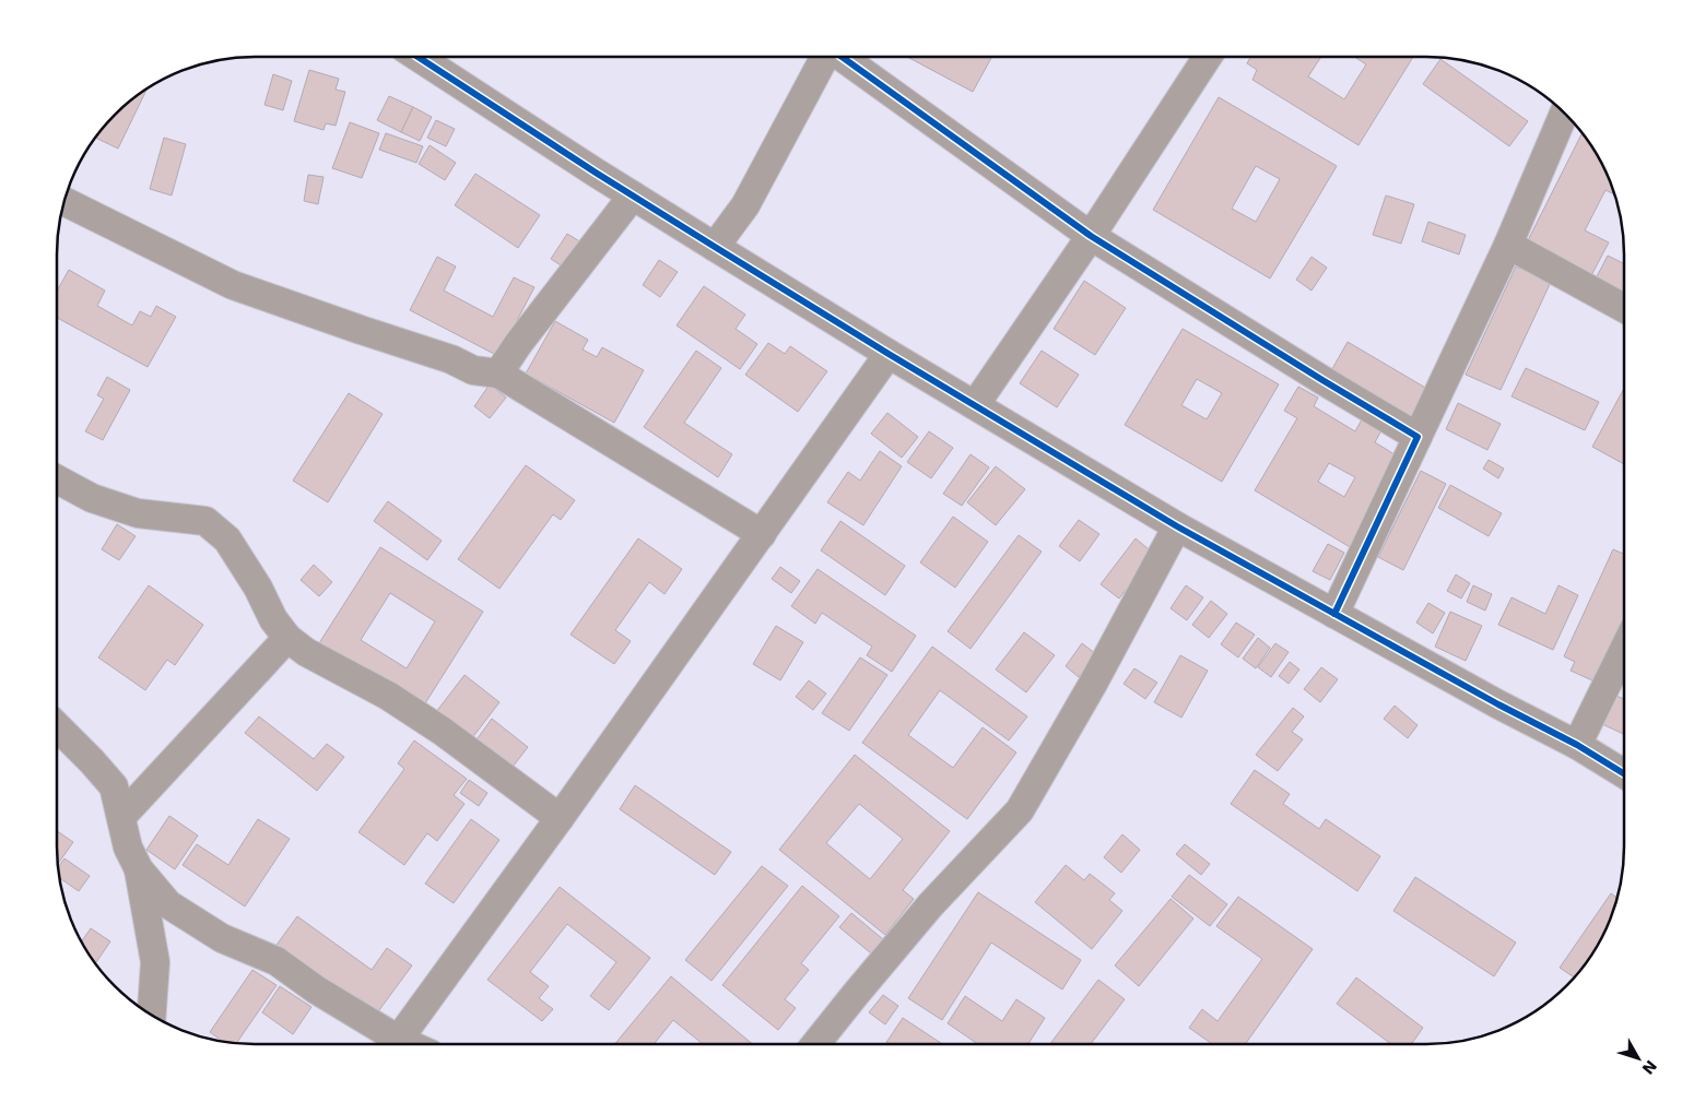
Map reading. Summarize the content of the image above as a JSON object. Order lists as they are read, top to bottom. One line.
{"north":"bottom right"}
